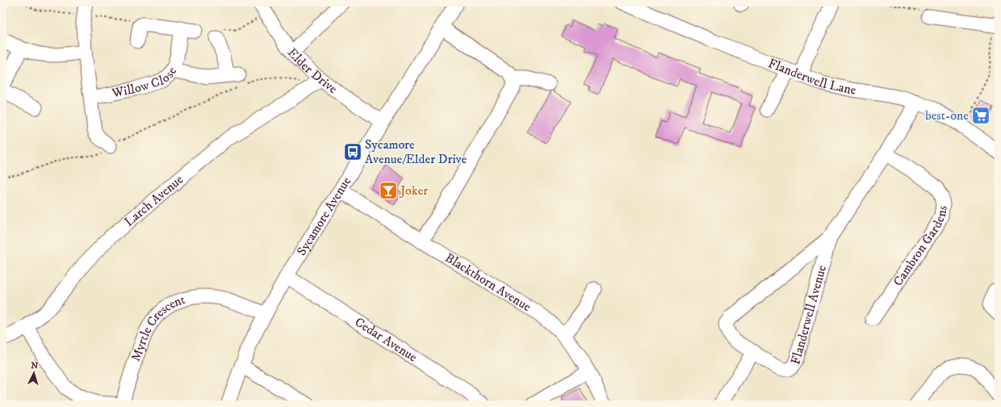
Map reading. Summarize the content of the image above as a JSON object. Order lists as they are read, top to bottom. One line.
{"streets":{"street":["Elder Drive","Flanderwell Lane","Willow Close","Larch Avenue","Sycamore Avenue","Cambron Gardens","Blackthorn Avenue","Flanderwell Avenue","Myrtle Crescent","Cedar Avenue"]},"crossings":[["Elder Drive","Larch Avenue"],["Elder Drive","Sycamore Avenue"],["Flanderwell Lane","Flanderwell Avenue"],["Sycamore Avenue","Blackthorn Avenue"],["Sycamore Avenue","Myrtle Crescent"],["Sycamore Avenue","Cedar Avenue"],["Cambron Gardens","Flanderwell Avenue"]],"places":{"supermarket":["best-one"],"bus stop":["Sycamore Avenue/Elder Drive"],"bar":["Joker"]},"north":"top"}
